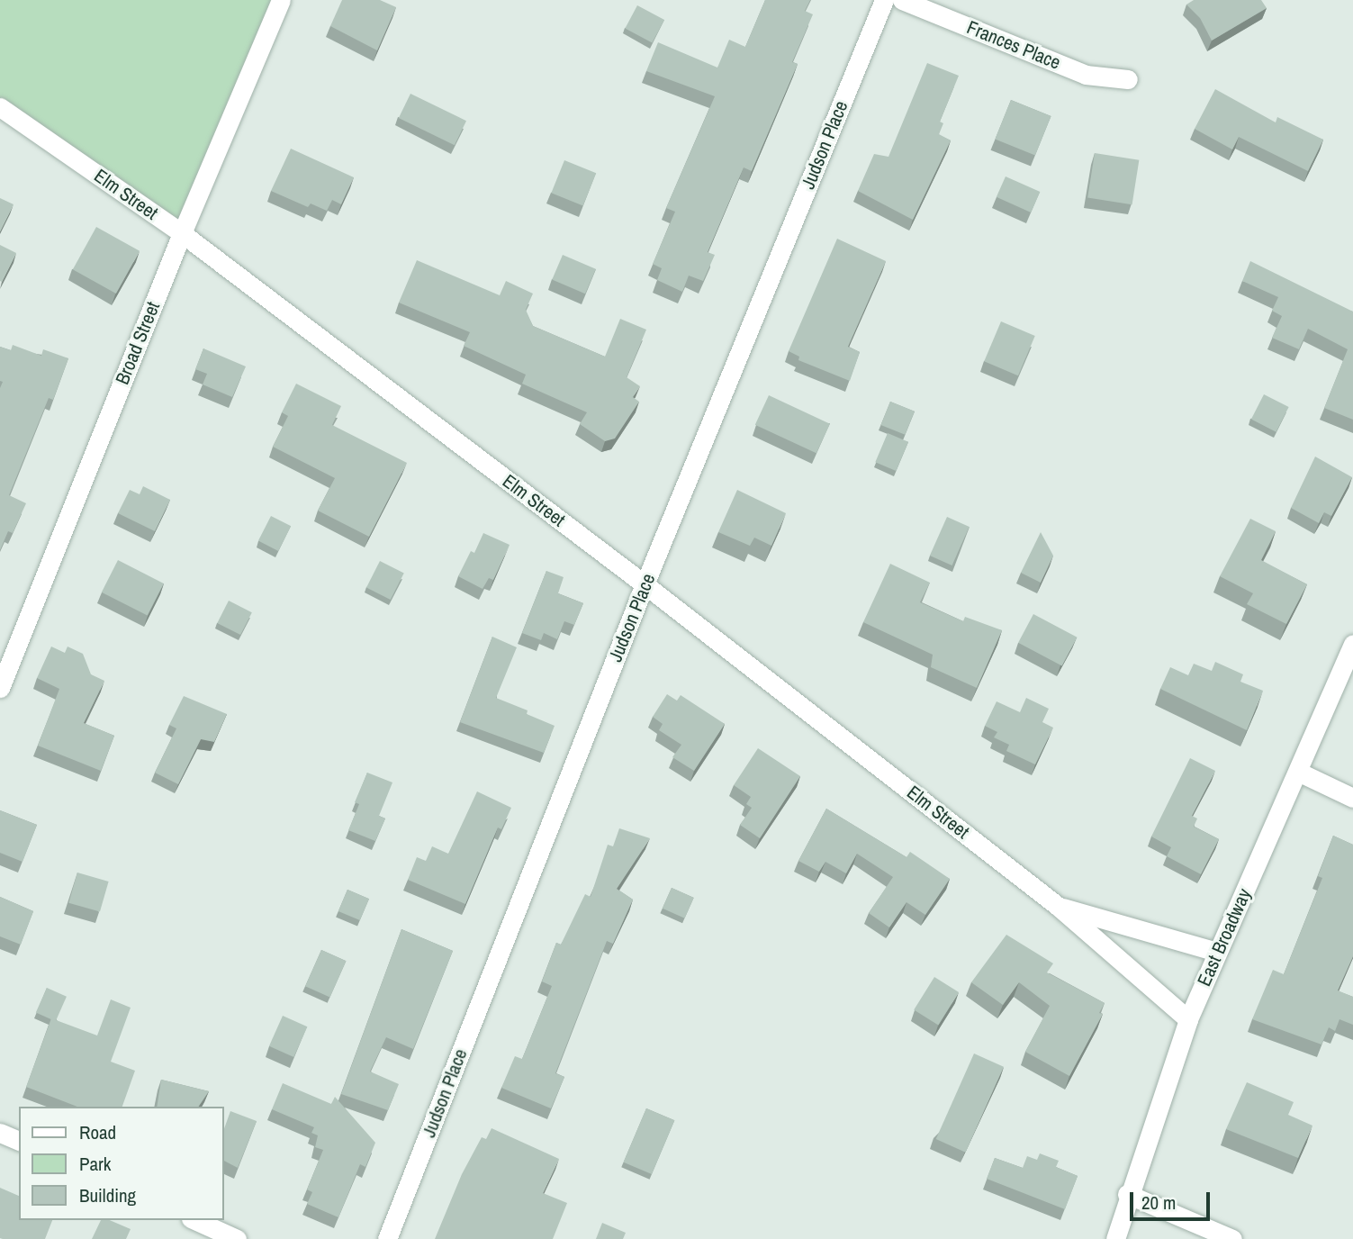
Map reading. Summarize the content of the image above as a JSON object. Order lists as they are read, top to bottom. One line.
{"streets":{"street":["Frances Place","Judson Place","Elm Street","Broad Street","East Broadway"]},"crossings":[["Judson Place","Elm Street"],["Elm Street","Broad Street"],["Elm Street","East Broadway"]],"legend":["Road","Park","Building"],"scale_bar":"20 m"}
